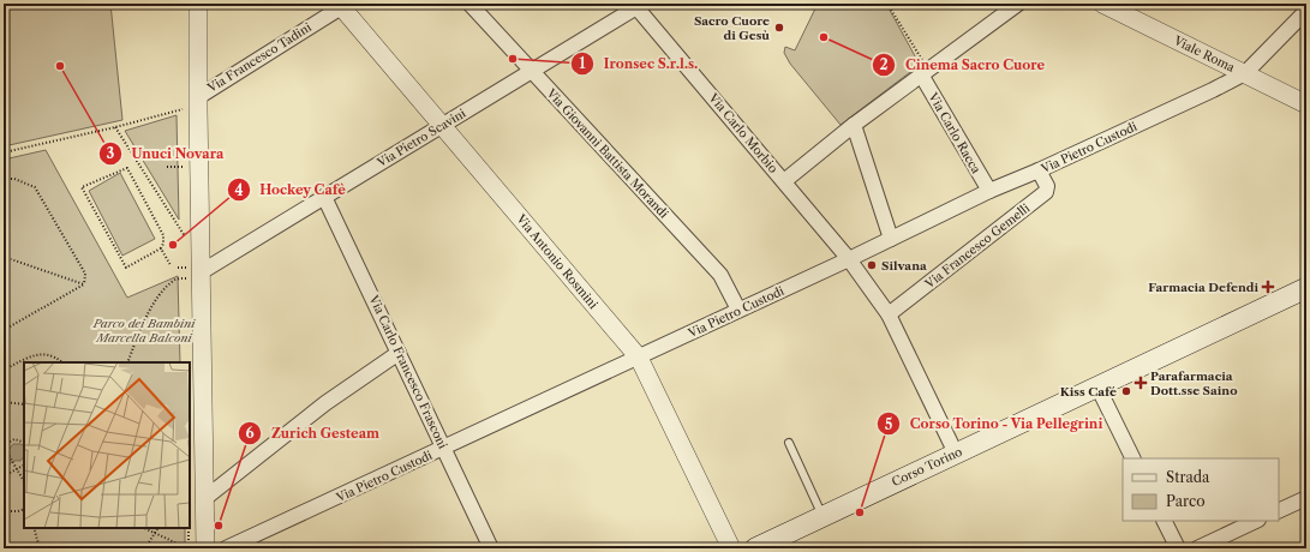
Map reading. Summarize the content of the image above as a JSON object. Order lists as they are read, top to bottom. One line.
{"streets":{"main road":["Corso Torino"],"street":["Viale Roma","Via Francesco Tadini","Via Carlo Morbio","Via Carlo Racca","Via Pietro Scavini","Via Pietro Custodi","Via Giovanni Battista Morandi","Via Francesco Gemelli","Via Antonio Rosmini","Via Carlo Francesco Frasconi"]},"crossings":[["Viale Roma","Via Pietro Custodi"],["Via Francesco Tadini","Via Antonio Rosmini"],["Via Carlo Morbio","Via Pietro Scavini"],["Via Carlo Morbio","Via Pietro Custodi"],["Via Carlo Morbio","Via Francesco Gemelli"],["Via Carlo Morbio","Corso Torino"],["Via Carlo Racca","Via Pietro Custodi"],["Via Pietro Scavini","Via Giovanni Battista Morandi"],["Via Pietro Scavini","Via Antonio Rosmini"],["Via Pietro Scavini","Via Carlo Francesco Frasconi"],["Via Pietro Custodi","Via Giovanni Battista Morandi"],["Via Pietro Custodi","Via Francesco Gemelli"],["Via Pietro Custodi","Via Antonio Rosmini"],["Via Pietro Custodi","Via Carlo Francesco Frasconi"]],"parks":["Parco dei Bambini Marcella Balconi"],"places":{"other":["Sacro Cuore di Gesù","Cinema Sacro Cuore","Ironsec S.r.l.s.","Unuci Novara","Hockey Cafè","Silvana","Kiss Café","Corso Torino - Via Pellegrini","Zurich Gesteam"],"health":["Farmacia Defendi","Parafarmacia Dott.sse Saino"]},"legend":["Strada","Parco"]}
